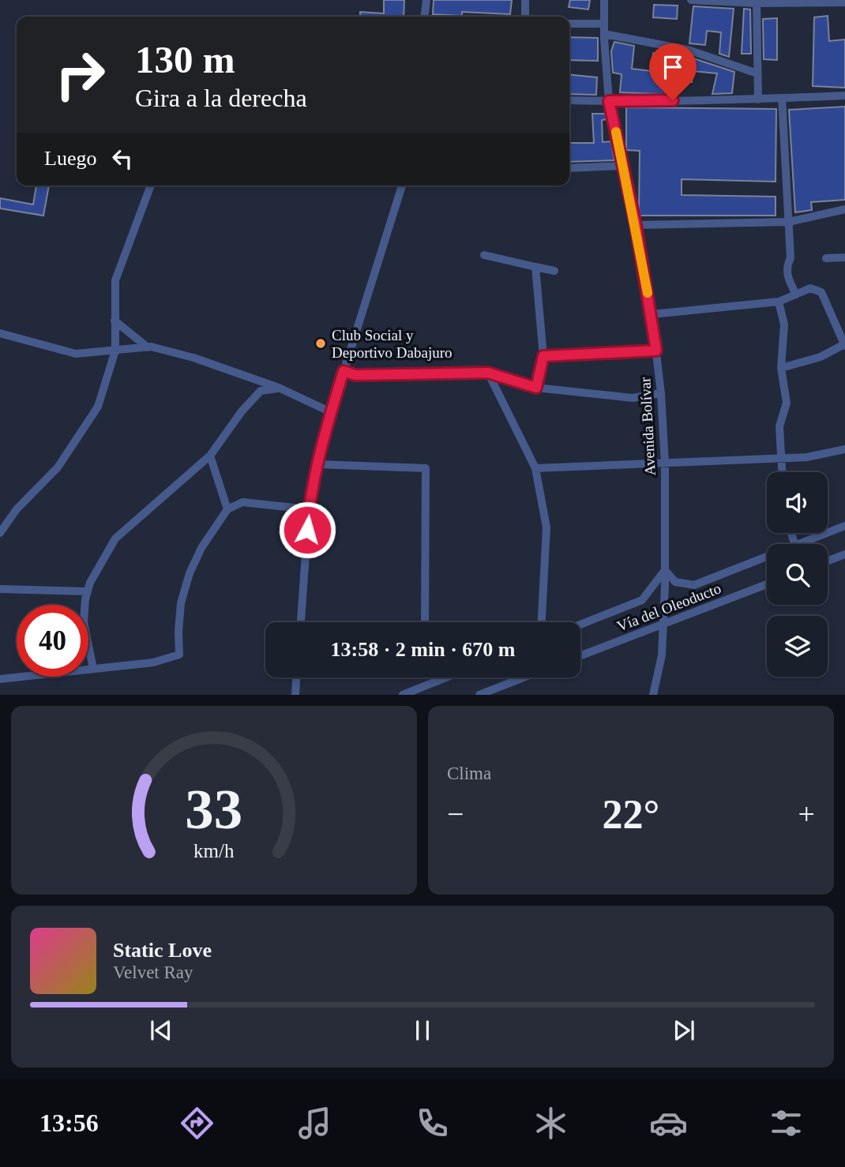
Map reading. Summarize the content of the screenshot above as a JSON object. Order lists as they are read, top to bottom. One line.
{"streets":{"street":["Avenida Bolívar","Vía del Oleoducto"]},"crossings":[["Avenida Bolívar","Vía del Oleoducto"]],"places":["Club Social y Deportivo Dabajuro"],"page":{"turn":["130 m","Gira a la derecha"],"then":"Luego","limit":"40","trip":"13:58 · 2 min · 670 m","tile":"Clima","heat":["−","22°","+"],"song":["Static Love","Velvet Ray"],"tabs":"13:56","gauge":["33","km/h"]}}
